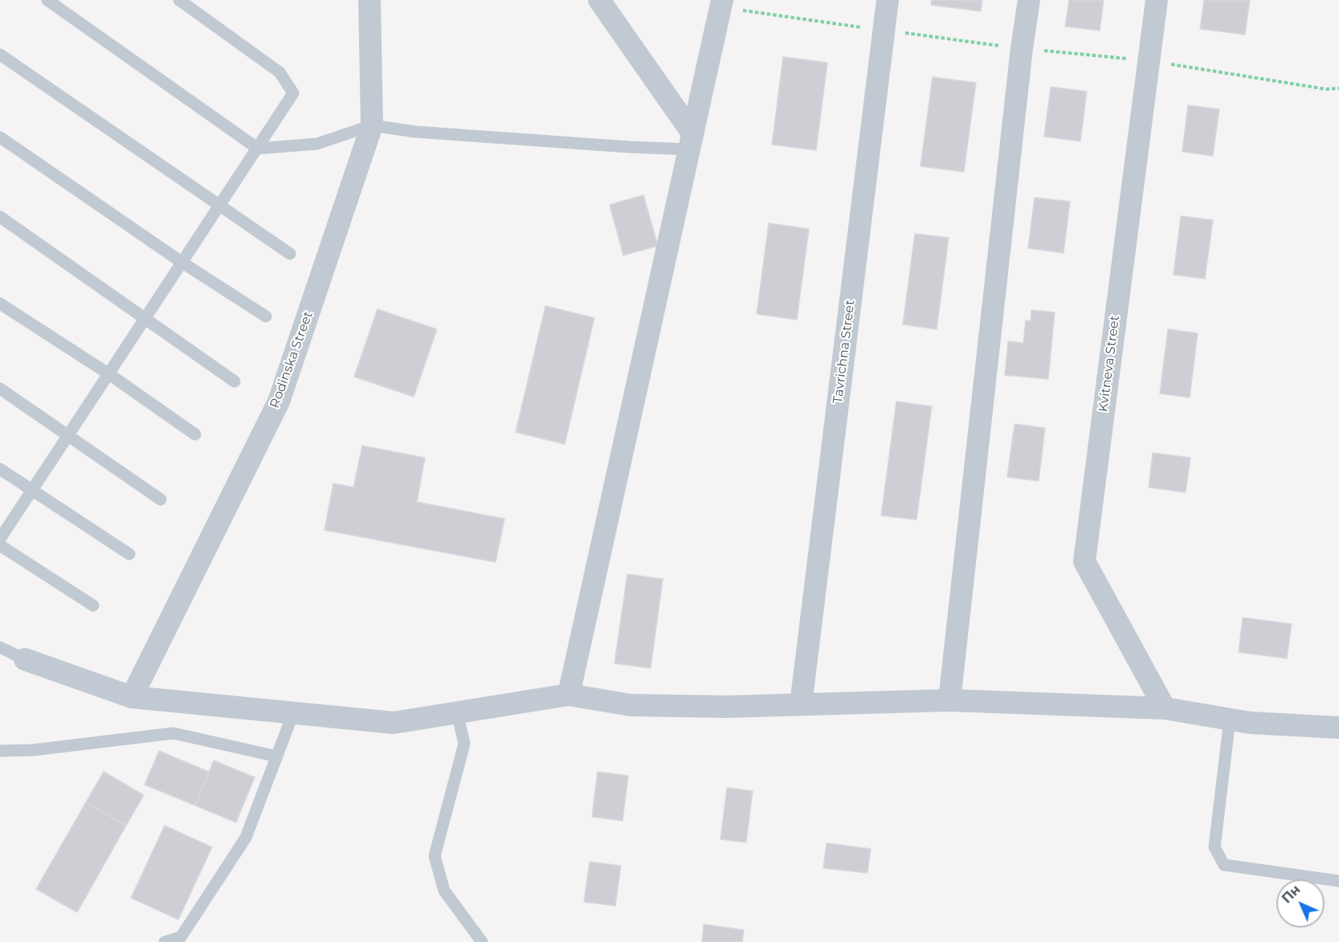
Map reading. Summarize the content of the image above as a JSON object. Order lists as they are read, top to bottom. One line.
{"streets":{"street":["Tavrichna Street","Rodinska Street","Kvitneva Street"]},"north":"top left"}
